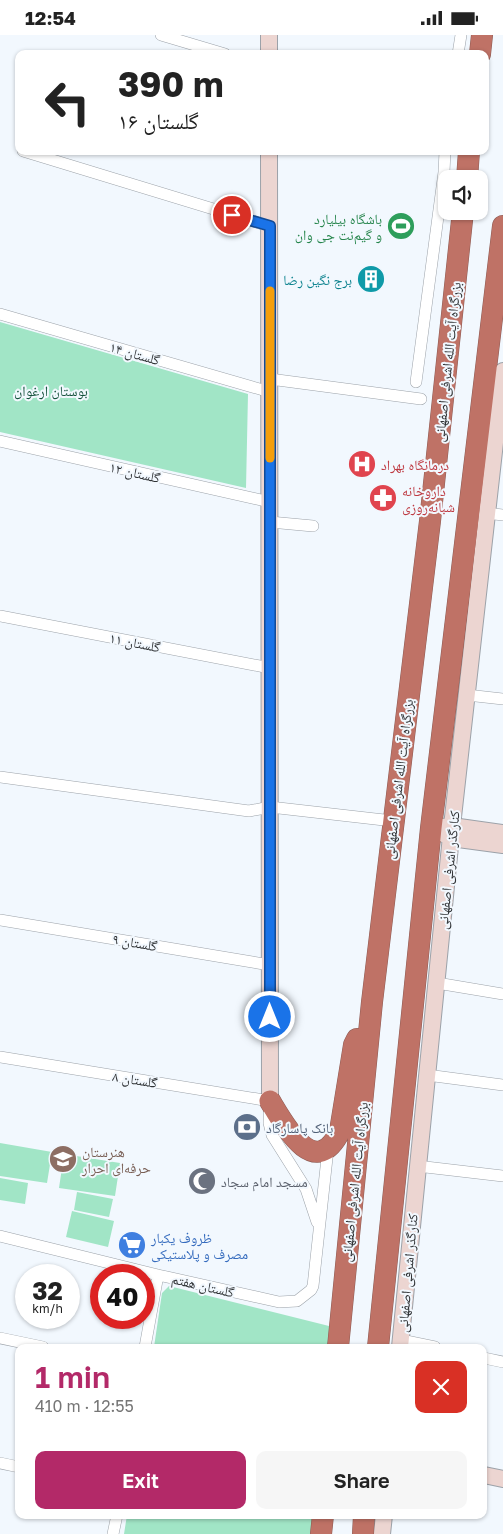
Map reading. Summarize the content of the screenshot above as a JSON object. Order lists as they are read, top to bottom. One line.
{"streets":{"highway":["بزرگراه آیت الله اشرفی اصفهانی"],"street":["گلستان ۱۴","گلستان ۱۲","گلستان ۱۱","کنارگذر اشرفی اصفهانی","گلستان ۹","گلستان ٨","گلستان هفتم"]},"parks":["بوستان ارغوان"],"places":{"sports":["باشگاه بیلیارد و گیم‌نت جی وان"],"building":["برج نگین رضا"],"hospital":["درمانگاه بهراد"],"pharmacy":["داروخانه شبانه‌روزی"],"bank":["بانک پاسارگاد"],"school or university":["هنرستان حرفه‌ای احرار"],"mosque":["مسجد امام سجاد"],"supermarket":["ظروف یکبار مصرف و پلاستیکی"]},"page":{"status":"12:54","turn":["390 m","گلستان ۱۶"],"speed":"32 km/h","limit":"40","heading":["1 min","410 m · 12:55"],"buttons":["Exit","Share"]}}
